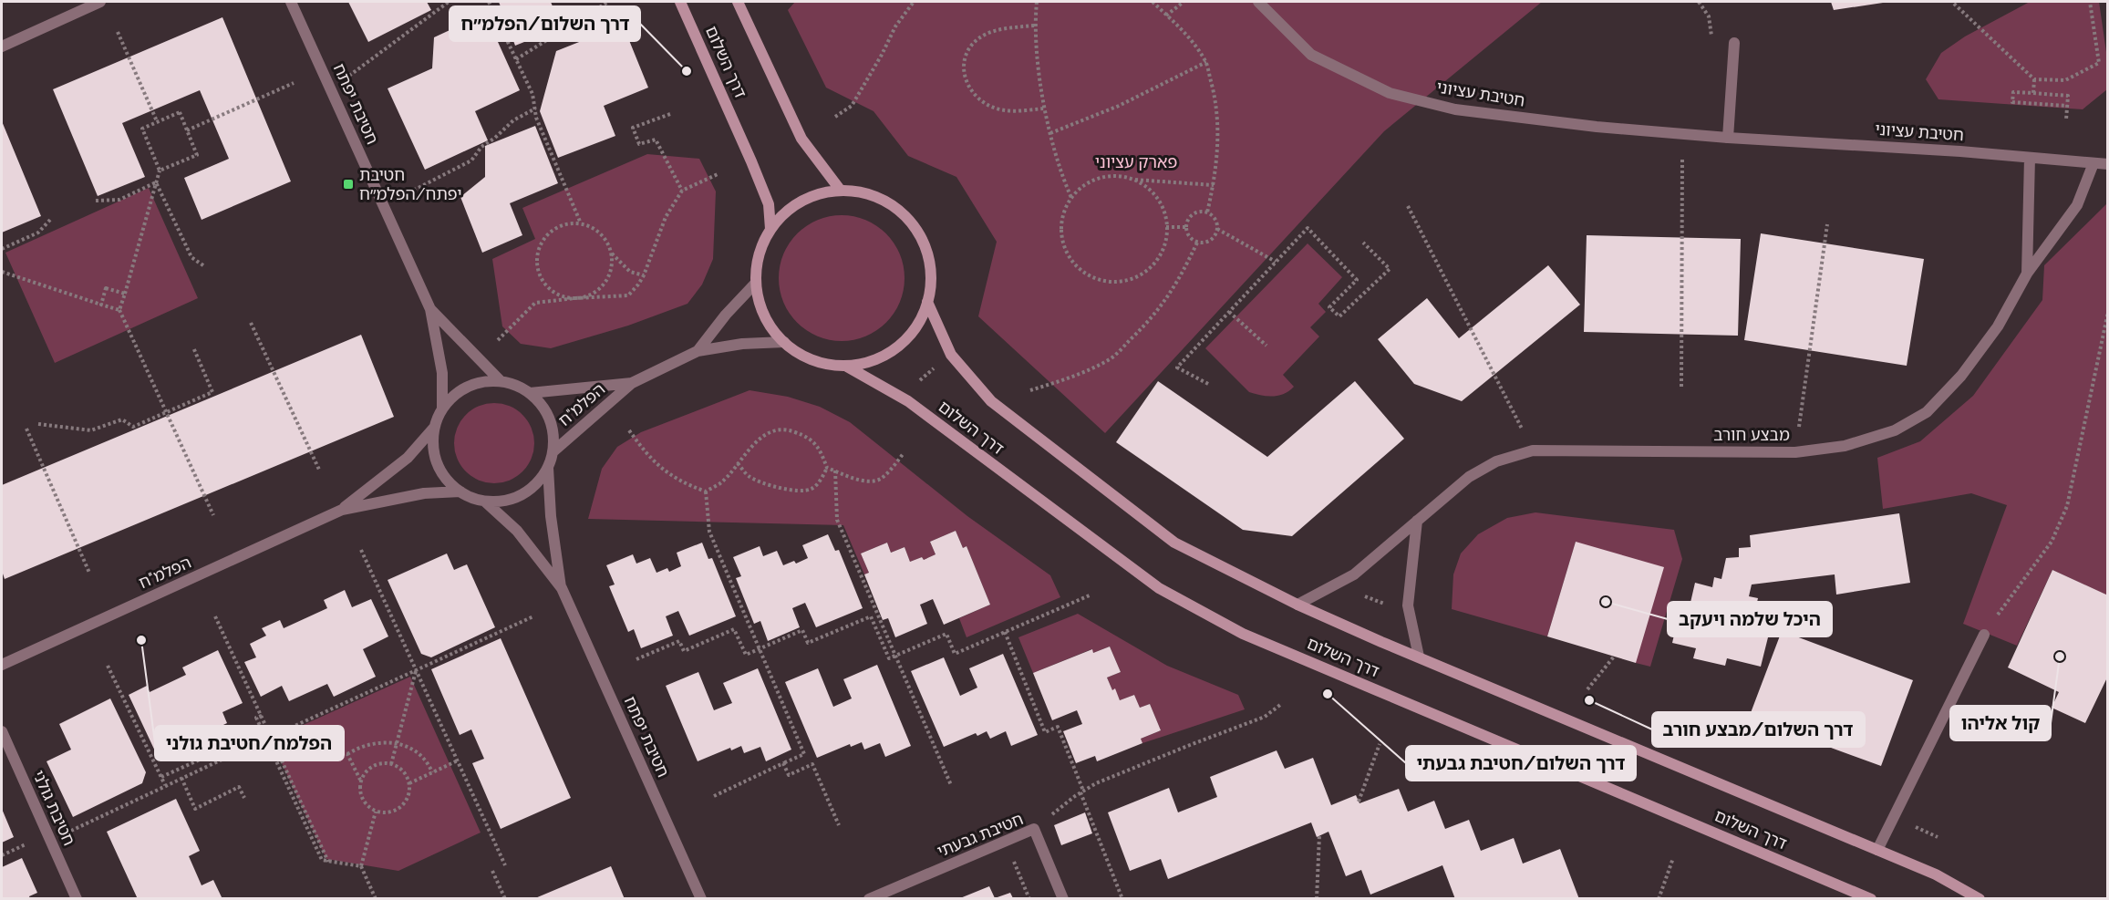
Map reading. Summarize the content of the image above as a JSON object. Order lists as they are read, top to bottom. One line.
{"streets":{"street":["דרך השלום","חטיבת עציוני","חטיבת יפתח","הפלמ\"ח","מבצע חורב","חטיבת גולני","חטיבת גבעתי"]},"crossings":[["דרך השלום","הפלמ\"ח"],["דרך השלום","מבצע חורב"],["חטיבת עציוני","מבצע חורב"],["חטיבת יפתח","הפלמ\"ח"]],"parks":["פארק עציוני"],"places":{"other":["דרך השלום/הפלמ״ח","היכל שלמה ויעקב","הפלמח/חטיבת גולני","קול אליהו","דרך השלום/חטיבת גבעתי","דרך השלום/מבצע חורב"],"transit":["חטיבת יפתח/הפלמ״ח"]}}
